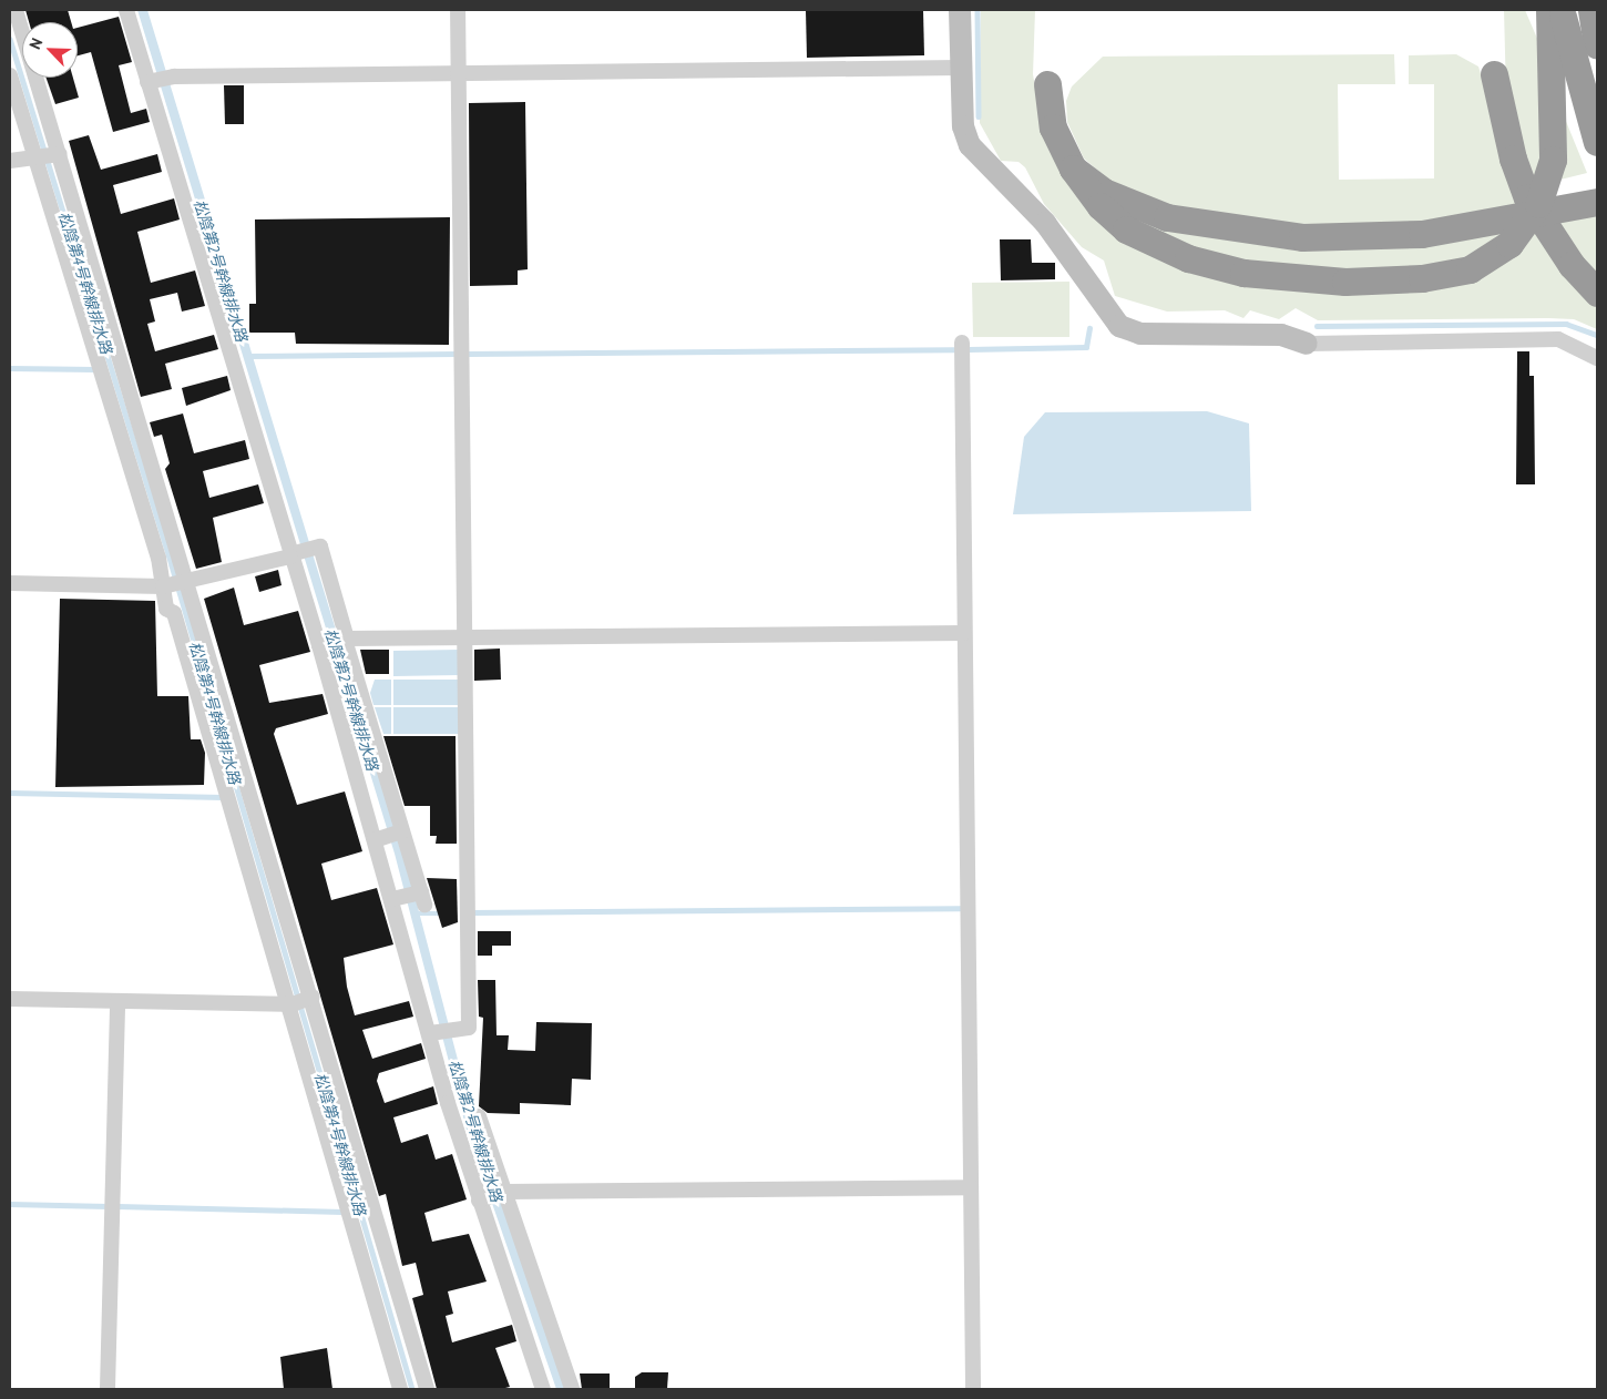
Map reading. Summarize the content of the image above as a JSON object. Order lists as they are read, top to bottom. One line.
{"water":["松陰第2号幹線排水路","松陰第4号幹線排水路"],"north":"top left"}
